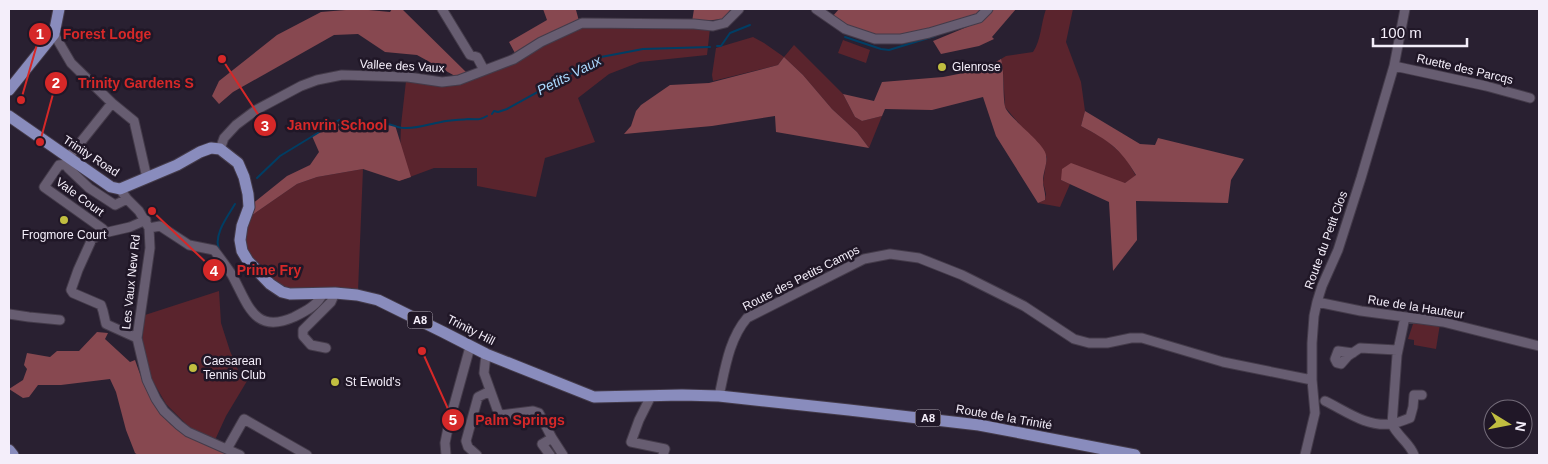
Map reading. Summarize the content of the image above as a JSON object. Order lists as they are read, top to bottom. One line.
{"streets":{"main road":["Trinity Road","A8","Trinity Hill","Route de la Trinité"],"street":["Vallee des Vaux","Ruette des Parcqs","Vale Court","Route du Petit Clos","Route des Petits Camps","Les Vaux New Rd","Rue de la Hauteur"]},"crossings":[["Vallee des Vaux","Trinity Hill"],["Ruette des Parcqs","Route du Petit Clos"],["Trinity Road","Vale Court"],["Trinity Road","Les Vaux New Rd"],["Route du Petit Clos","Route des Petits Camps"],["Route du Petit Clos","Rue de la Hauteur"],["Route des Petits Camps","Trinity Hill"],["Route des Petits Camps","Route de la Trinité"],["Trinity Hill","Route de la Trinité"]],"water":["Petits Vaux"],"places":["Janvrin School","Glenrose","Forest Lodge","Trinity Gardens S","Prime Fry","Frogmore Court","Palm Springs","Caesarean Tennis Club","St Ewold's"],"scale_bar":"100 m","north":"right"}
